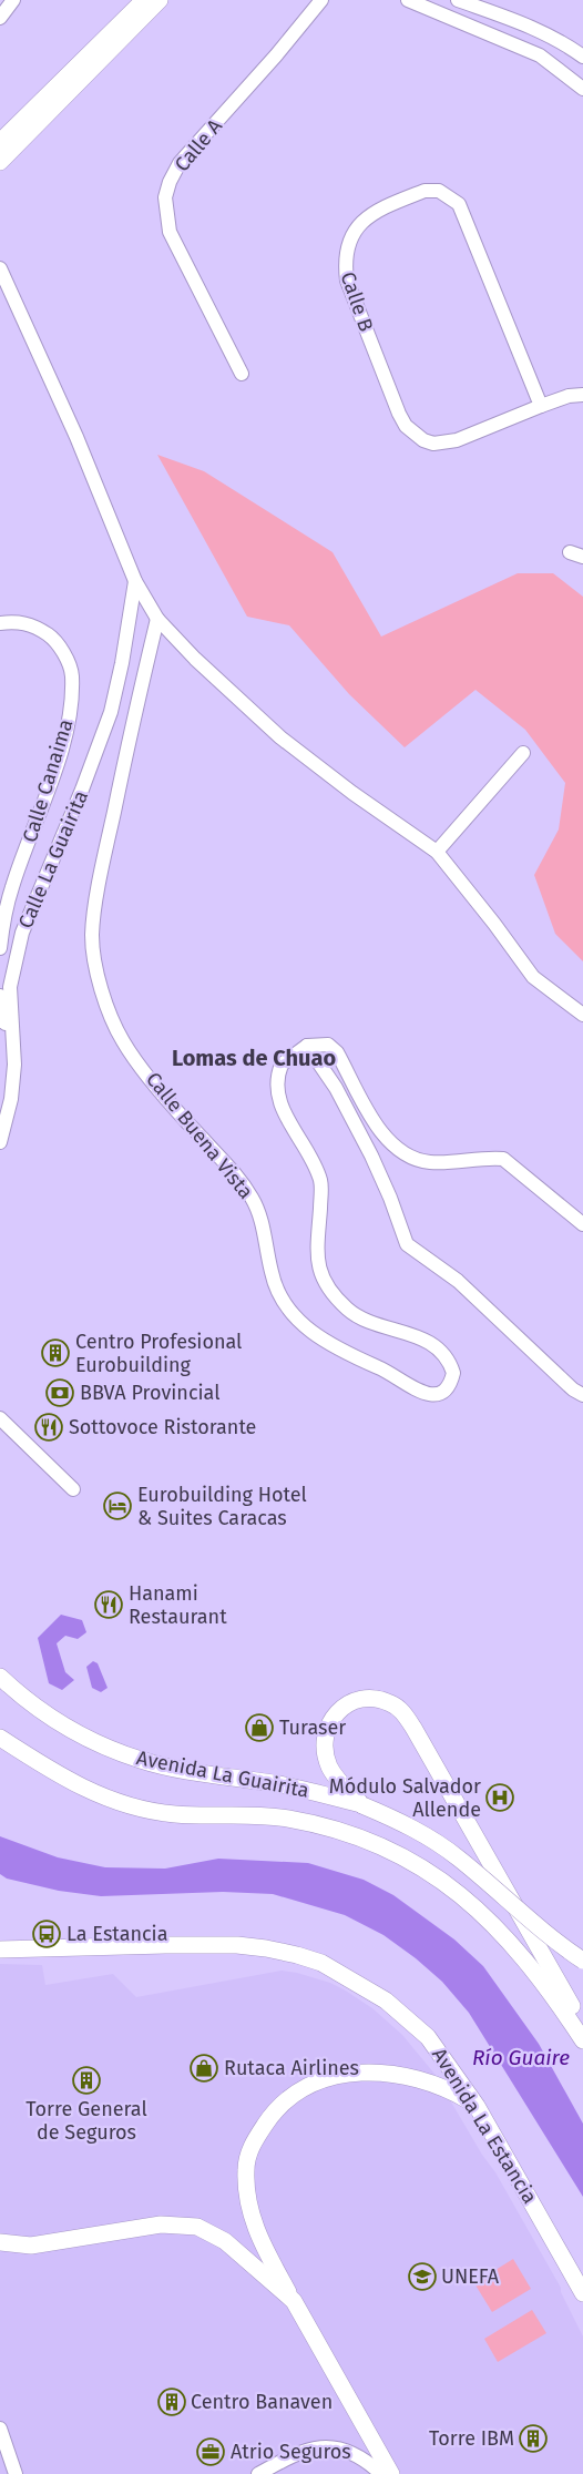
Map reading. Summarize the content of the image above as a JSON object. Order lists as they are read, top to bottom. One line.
{"streets":{"street":["Calle A","Calle B","Calle Canaima","Calle La Guairita","Calle Buena Vista","Avenida La Guairita","Avenida La Estancia"]},"districts":["Lomas de Chuao"],"water":["Río Guaire"],"places":{"building":["Centro Profesional Eurobuilding","Torre General de Seguros","Centro Banaven","Torre IBM"],"bank":["BBVA Provincial"],"restaurant":["Sottovoce Ristorante","Hanami Restaurant"],"hotel":["Eurobuilding Hotel & Suites Caracas"],"shop":["Turaser","Rutaca Airlines"],"hospital":["Módulo Salvador Allende"],"bus stop":["La Estancia"],"school or university":["UNEFA"],"office":["Atrio Seguros"]}}
